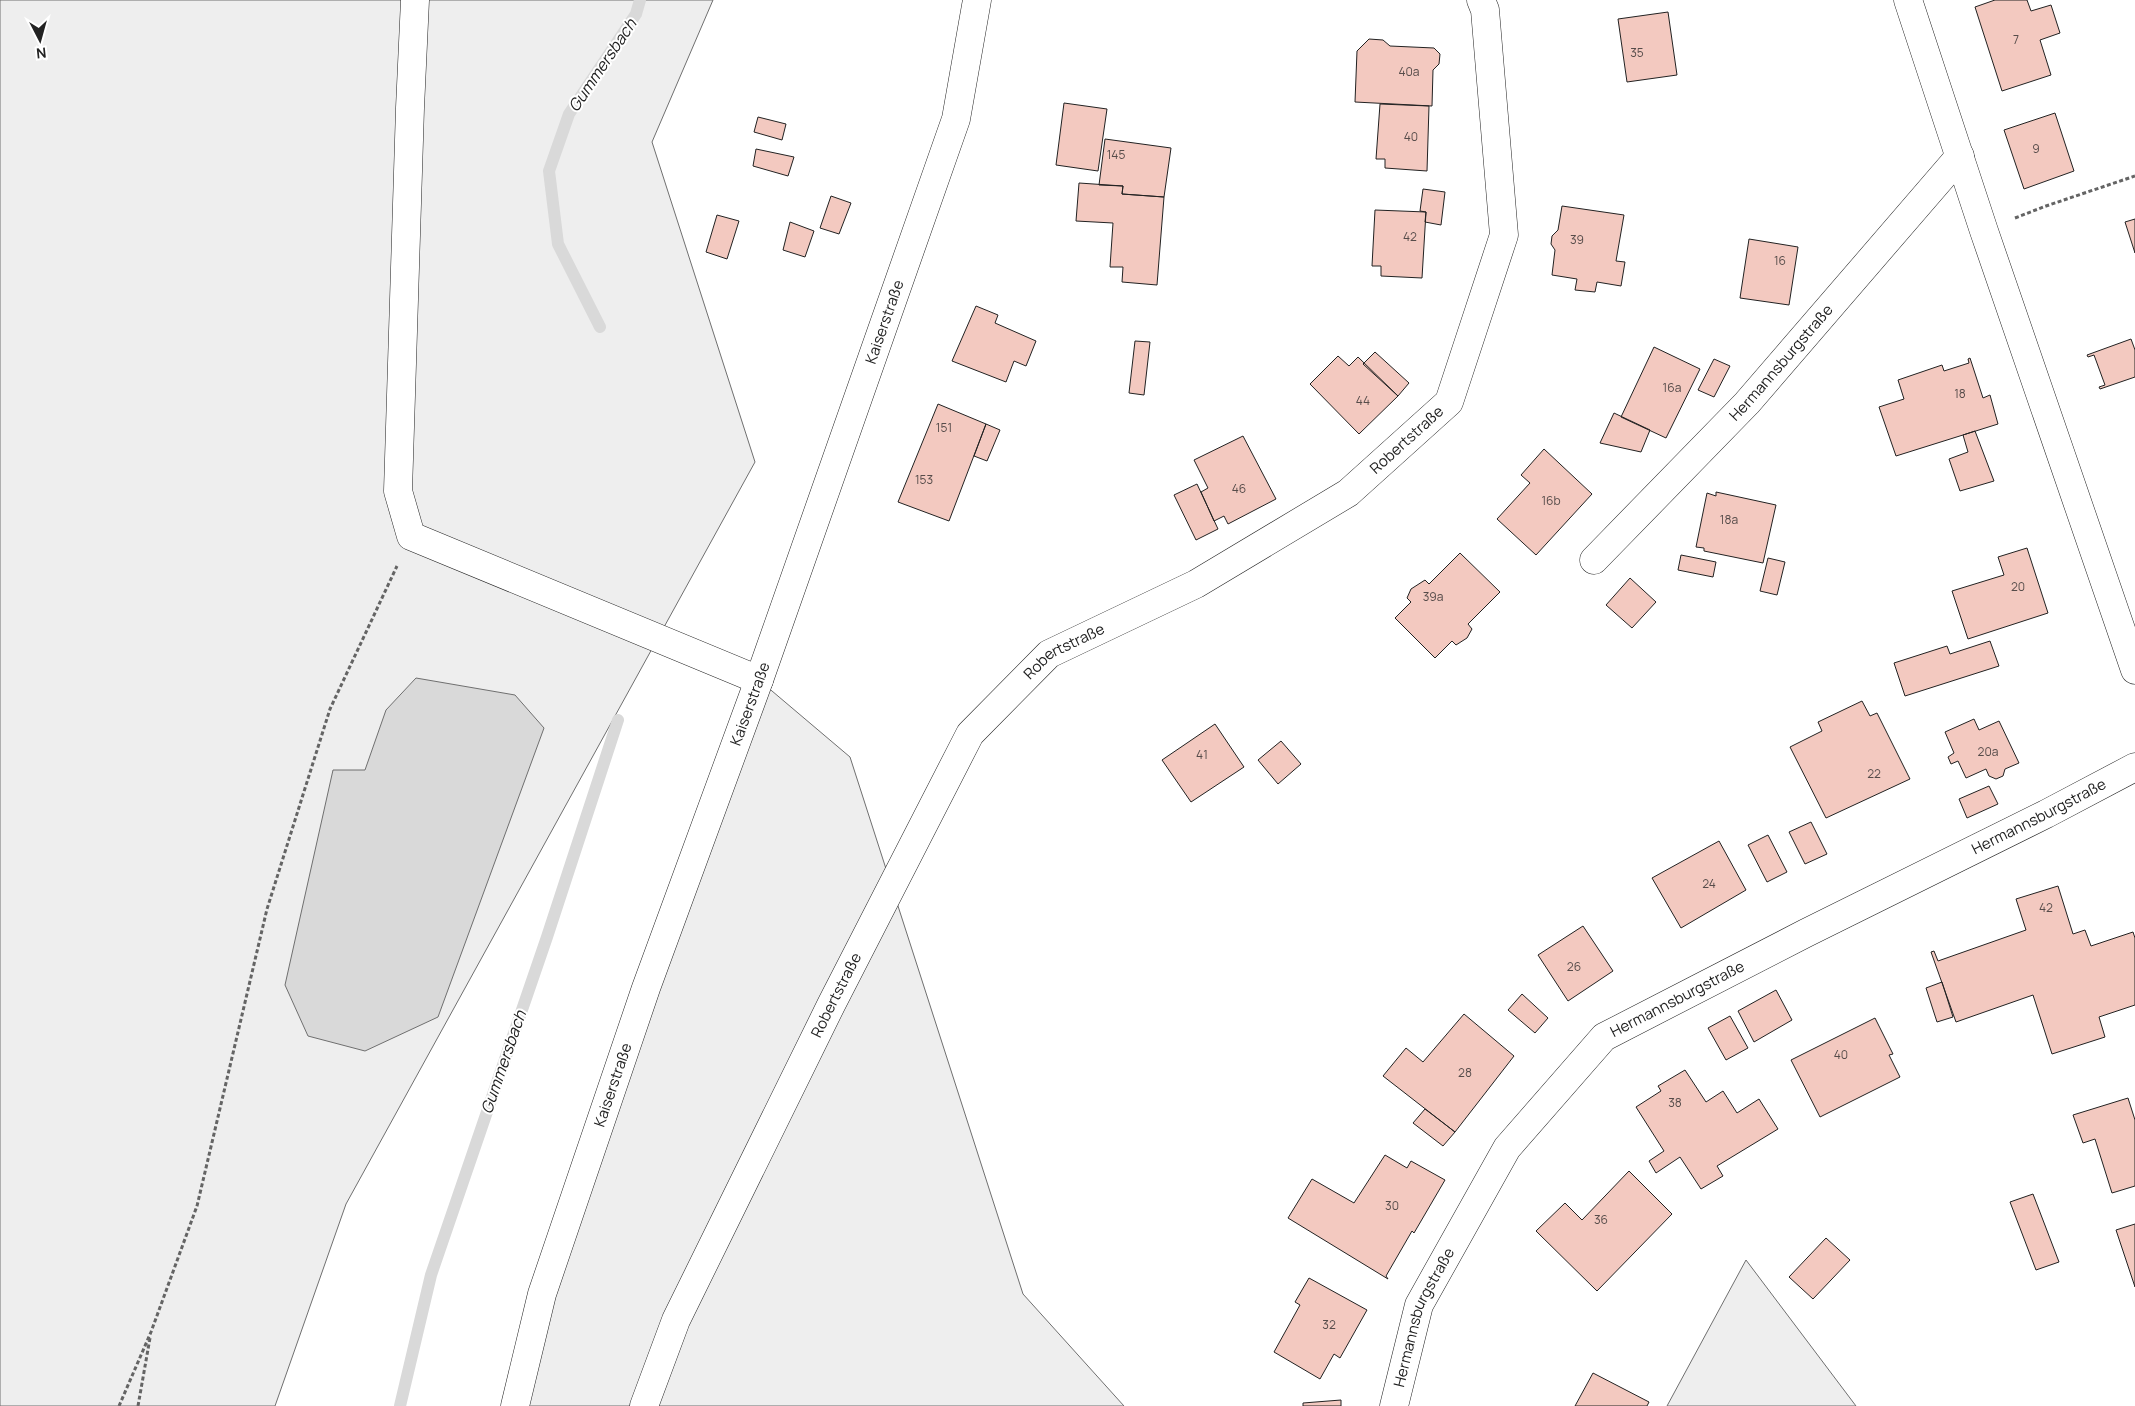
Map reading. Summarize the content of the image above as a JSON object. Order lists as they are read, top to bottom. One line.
{"streets":{"street":["Kaiserstraße","Hermannsburgstraße","Robertstraße"]},"water":["Gummersbach"],"house_numbers":["7","35","40a","40","9","145","42","39","16","16a","18","44","151","153","46","16b","18a","20","39a","20a","41","22","24","42","26","40","28","38","30","36","32"],"north":"bottom"}
